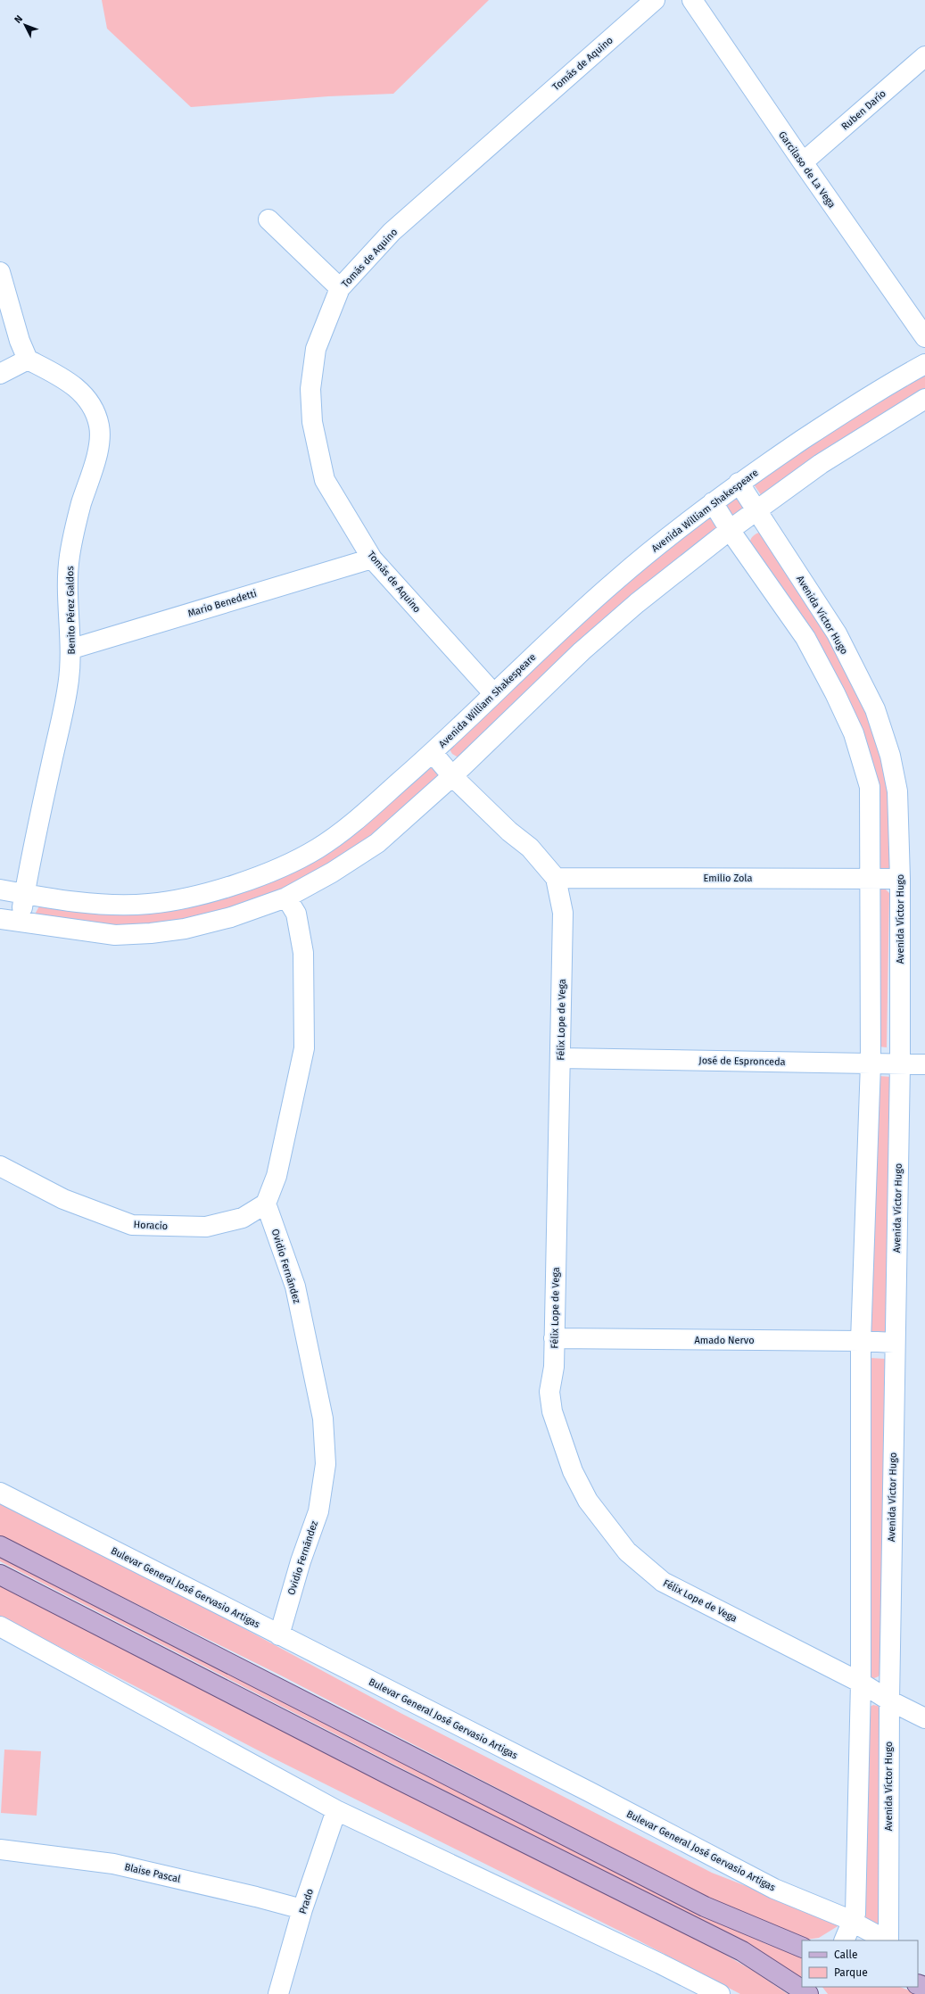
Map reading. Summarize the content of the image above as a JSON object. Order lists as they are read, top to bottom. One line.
{"streets":{"street":["Tomás de Aquino","Ruben Darío","Garcilaso de La Vega","Avenida William Shakespeare","Mario Benedetti","Benito Pérez Galdos","Avenida Víctor Hugo","Emilio Zola","Félix Lope de Vega","José de Espronceda","Horacio","Ovidio Fernández","Amado Nervo","Bulevar General José Gervasio Artigas","Blaise Pascal","Prado"]},"crossings":[["Tomás de Aquino","Avenida William Shakespeare"],["Tomás de Aquino","Mario Benedetti"],["Ruben Darío","Garcilaso de La Vega"],["Avenida William Shakespeare","Benito Pérez Galdos"],["Avenida William Shakespeare","Avenida Víctor Hugo"],["Avenida William Shakespeare","Félix Lope de Vega"],["Mario Benedetti","Benito Pérez Galdos"],["Avenida Víctor Hugo","Emilio Zola"],["Avenida Víctor Hugo","Félix Lope de Vega"],["Avenida Víctor Hugo","José de Espronceda"],["Avenida Víctor Hugo","Amado Nervo"],["Emilio Zola","Félix Lope de Vega"],["Félix Lope de Vega","José de Espronceda"],["Félix Lope de Vega","Amado Nervo"],["Horacio","Ovidio Fernández"],["Ovidio Fernández","Bulevar General José Gervasio Artigas"],["Blaise Pascal","Prado"]],"legend":["Calle","Parque"],"north":"top left"}
